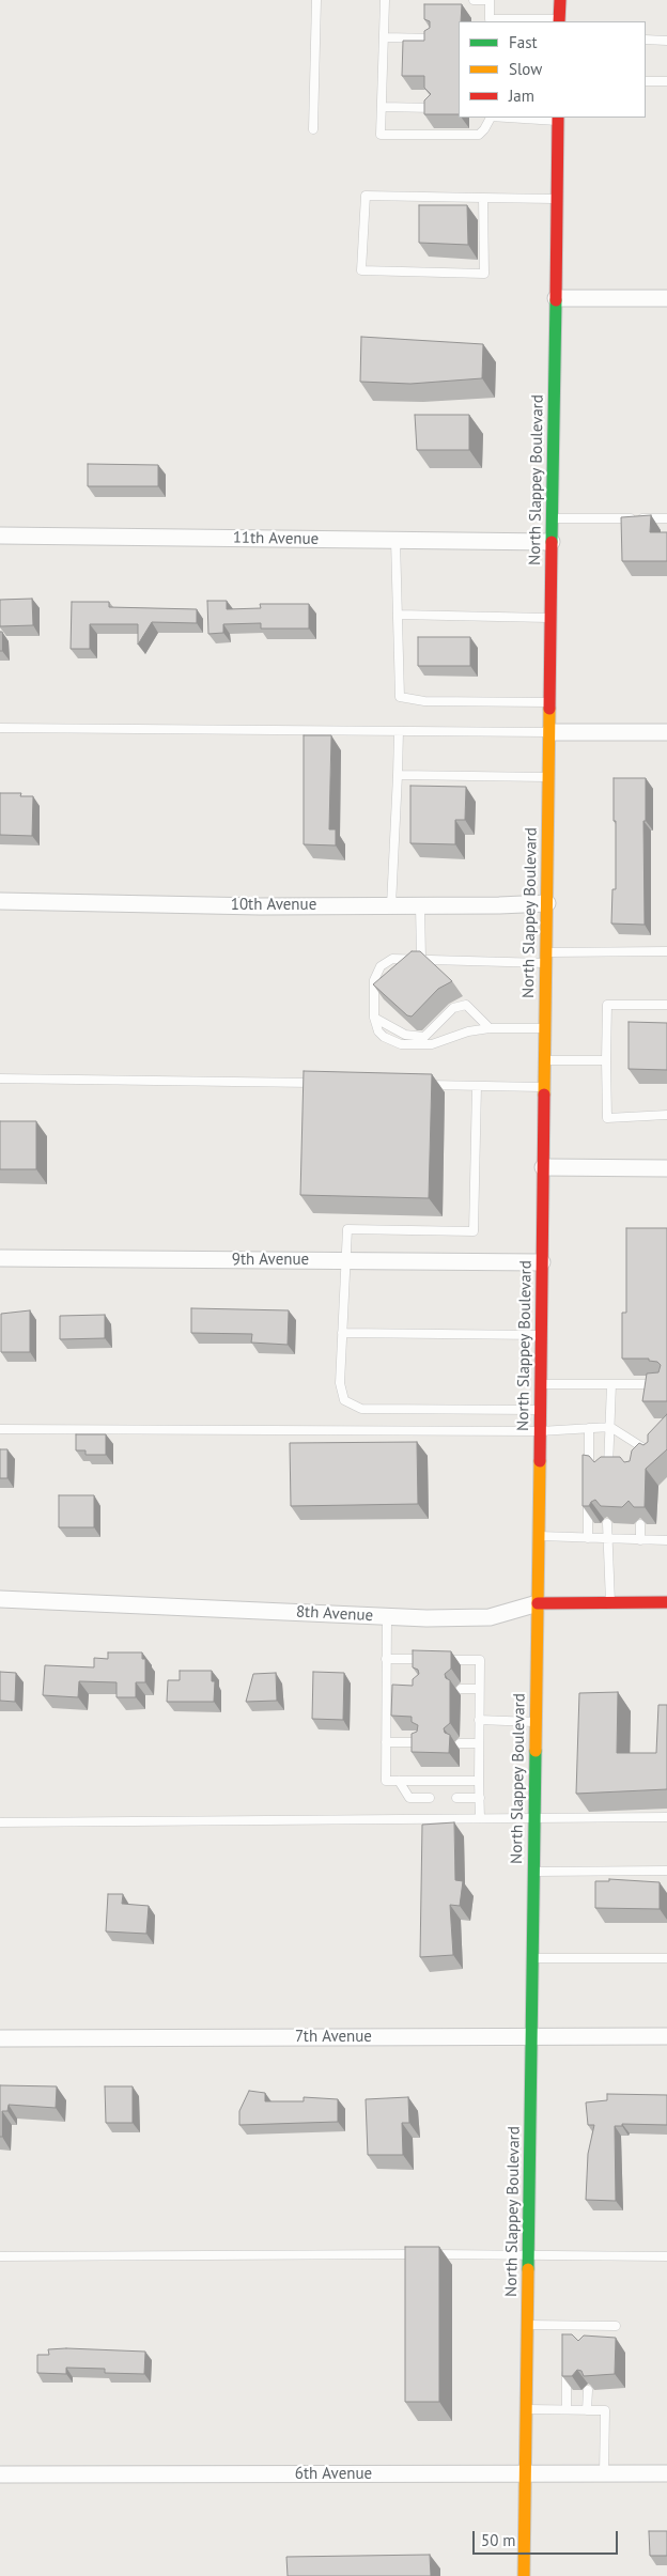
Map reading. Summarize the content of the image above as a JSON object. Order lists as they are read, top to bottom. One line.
{"streets":{"main road":["North Slappey Boulevard","8th Avenue"],"street":["11th Avenue","10th Avenue","9th Avenue","7th Avenue","6th Avenue"]},"crossings":[["North Slappey Boulevard","11th Avenue"],["North Slappey Boulevard","10th Avenue"],["North Slappey Boulevard","9th Avenue"],["North Slappey Boulevard","8th Avenue"],["North Slappey Boulevard","7th Avenue"],["North Slappey Boulevard","6th Avenue"]],"legend":["Fast","Slow","Jam"],"scale_bar":"50 m"}
